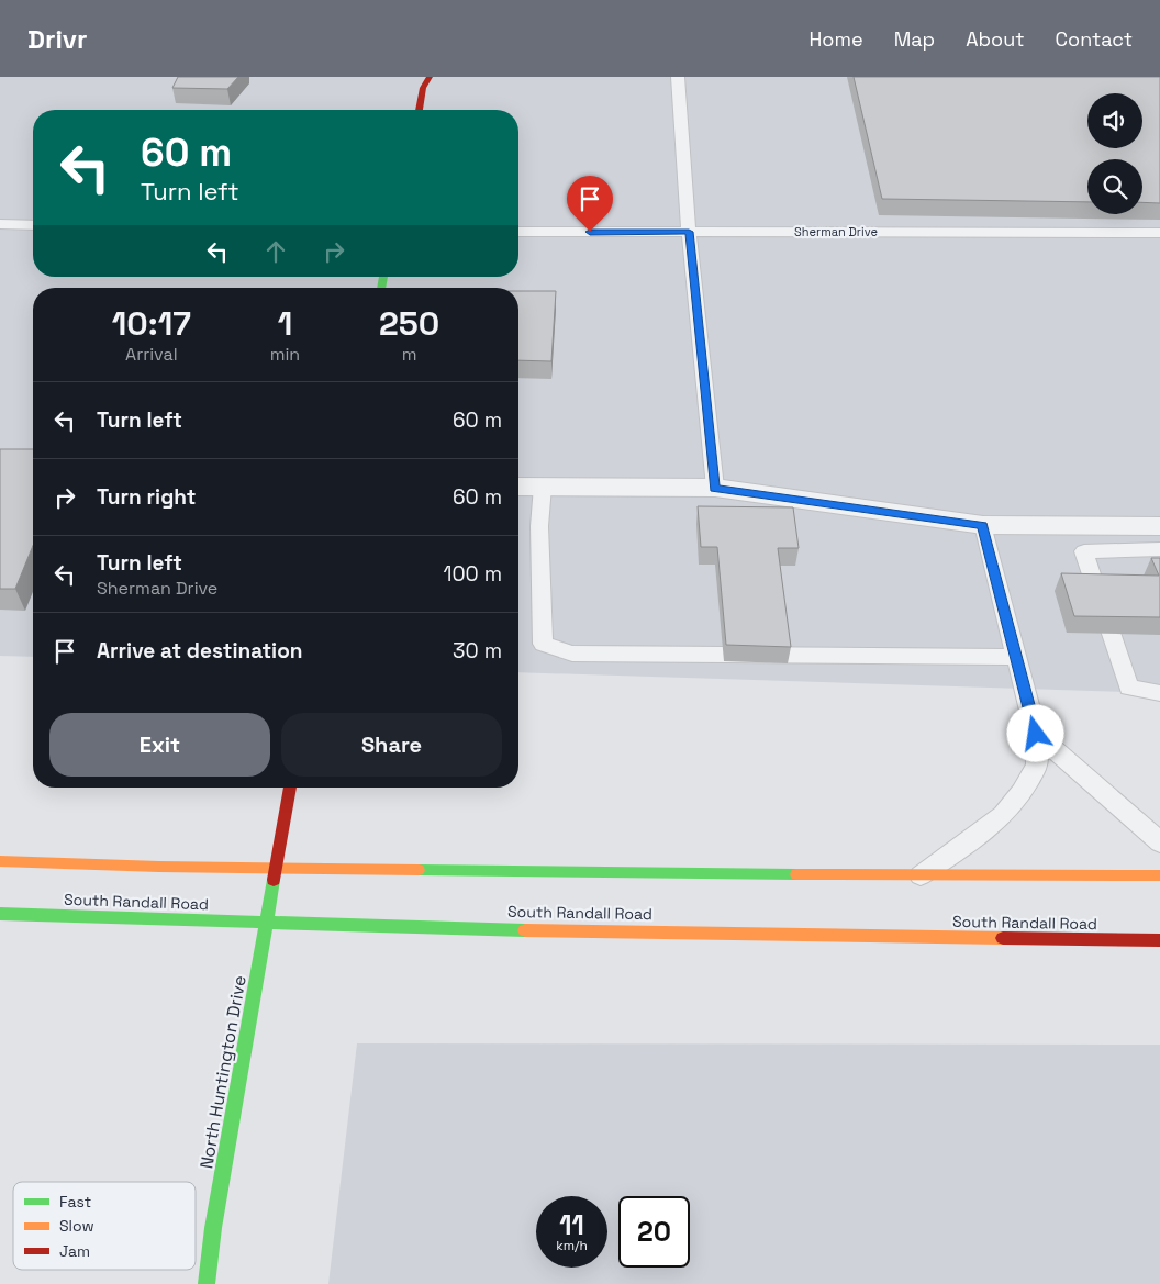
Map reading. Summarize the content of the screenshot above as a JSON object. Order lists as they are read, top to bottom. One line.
{"streets":{"main road":["South Randall Road","North Huntington Drive"],"lane":["Sherman Drive"]},"crossings":[["South Randall Road","North Huntington Drive"]],"legend":["Fast","Slow","Jam"],"page":{"header":"Drivr","nav":["Home","Map","About","Contact"],"turn":["60 m","Turn left"],"eta":["10:17","Arrival","1","min","250","m"],"list":[{"name":"Turn left","value":"60 m"},{"name":"Turn right","value":"60 m"},{"name":"Turn left","note":"Sherman Drive","value":"100 m"},{"name":"Arrive at destination","value":"30 m"}],"buttons":["Exit","Share"],"speed":"11 km/h","limit":"20"}}
